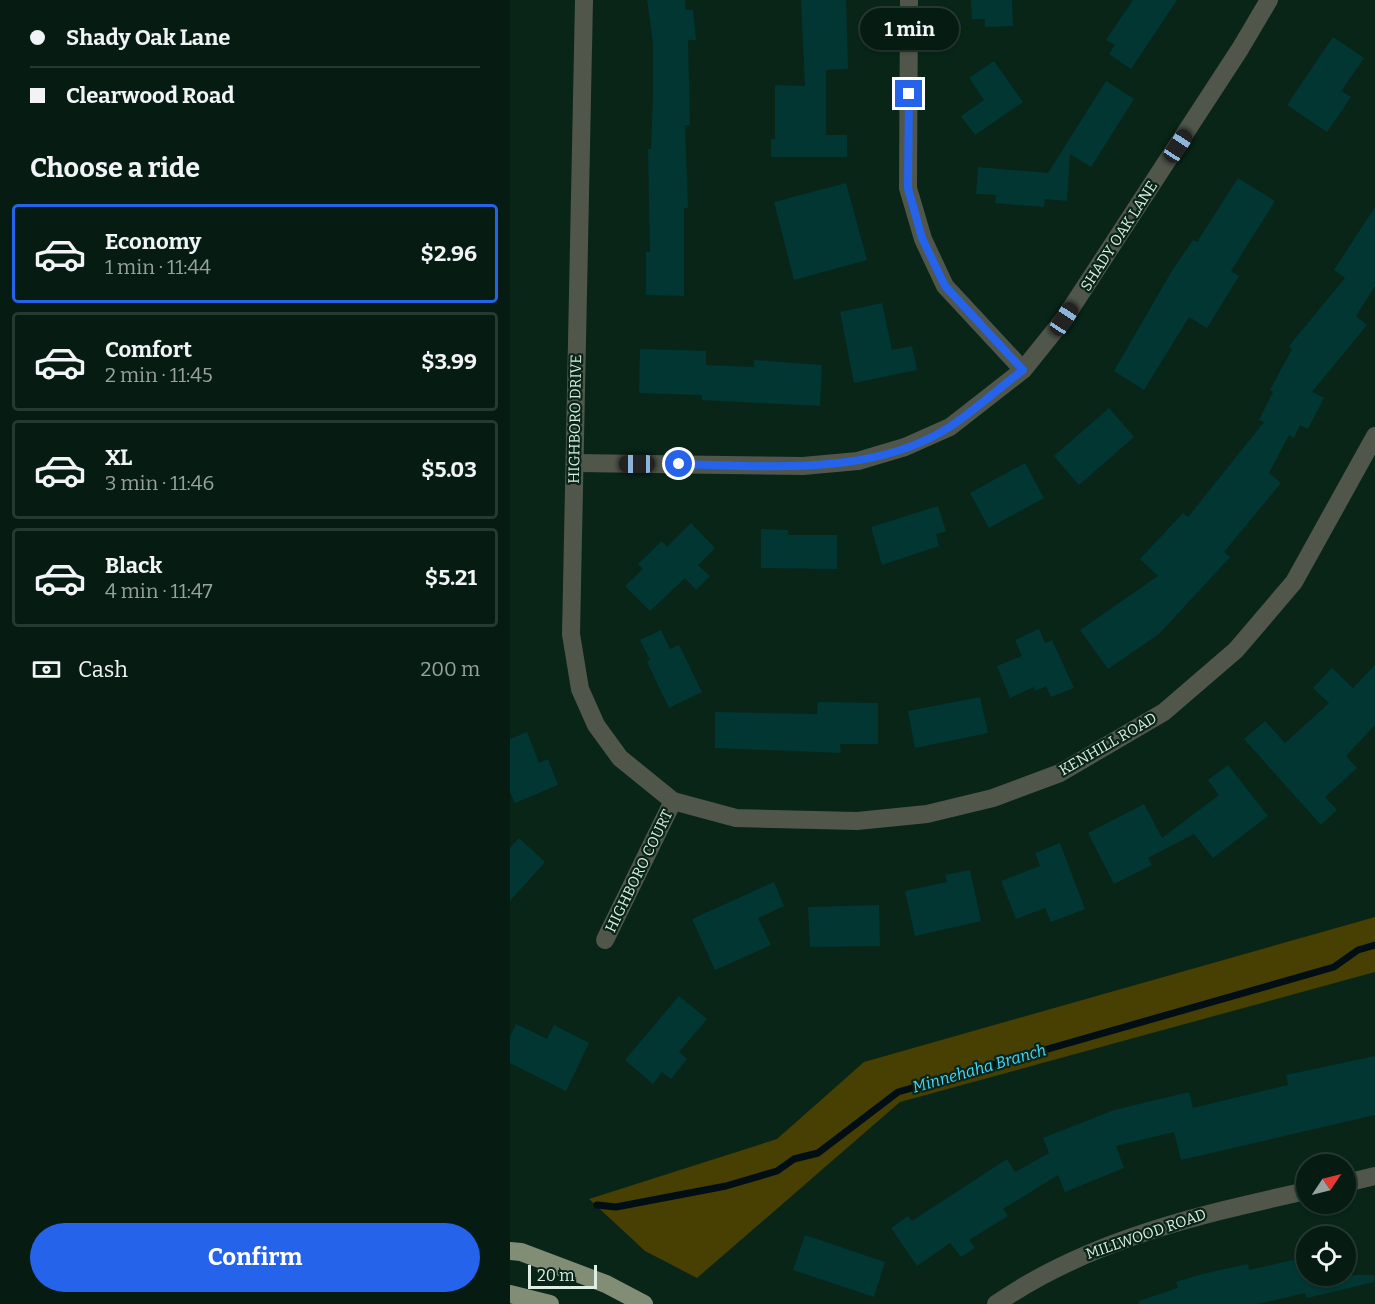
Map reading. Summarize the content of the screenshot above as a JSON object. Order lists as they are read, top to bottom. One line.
{"streets":{"street":["SHADY OAK LANE","HIGHBORO DRIVE","KENHILL ROAD","HIGHBORO COURT","MILLWOOD ROAD"]},"crossings":[["SHADY OAK LANE","HIGHBORO DRIVE"],["HIGHBORO DRIVE","KENHILL ROAD"],["HIGHBORO DRIVE","HIGHBORO COURT"],["KENHILL ROAD","HIGHBORO COURT"]],"water":["Minnehaha Branch"],"scale_bar":"20 m","north":"top right","page":{"banner":["Shady Oak Lane","Clearwood Road"],"bubble":"1 min","heading":"Choose a ride","list":[{"name":"Economy","note":"1 min · 11:44","value":"$2.96"},{"name":"Comfort","note":"2 min · 11:45","value":"$3.99"},{"name":"XL","note":"3 min · 11:46","value":"$5.03"},{"name":"Black","note":"4 min · 11:47","value":"$5.21"}],"pay":["Cash","200 m"],"buttons":"Confirm","scale":"20 m"}}
